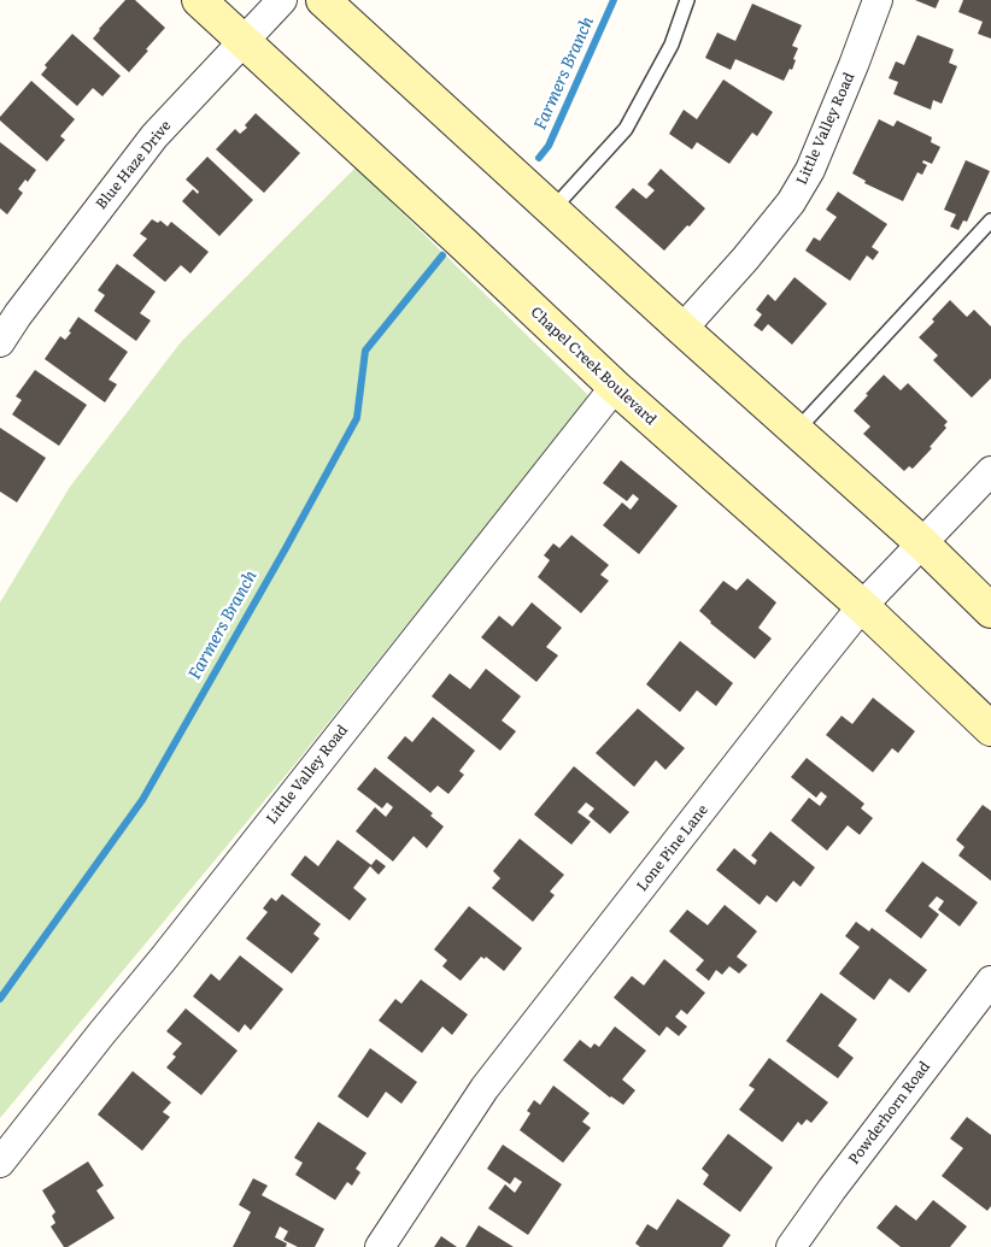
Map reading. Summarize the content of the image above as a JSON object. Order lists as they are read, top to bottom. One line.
{"streets":{"main road":["Chapel Creek Boulevard"],"street":["Little Valley Road","Blue Haze Drive","Lone Pine Lane","Powderhorn Road"]},"crossings":[["Little Valley Road","Chapel Creek Boulevard"],["Blue Haze Drive","Chapel Creek Boulevard"],["Chapel Creek Boulevard","Lone Pine Lane"]],"water":["Farmers Branch"]}
